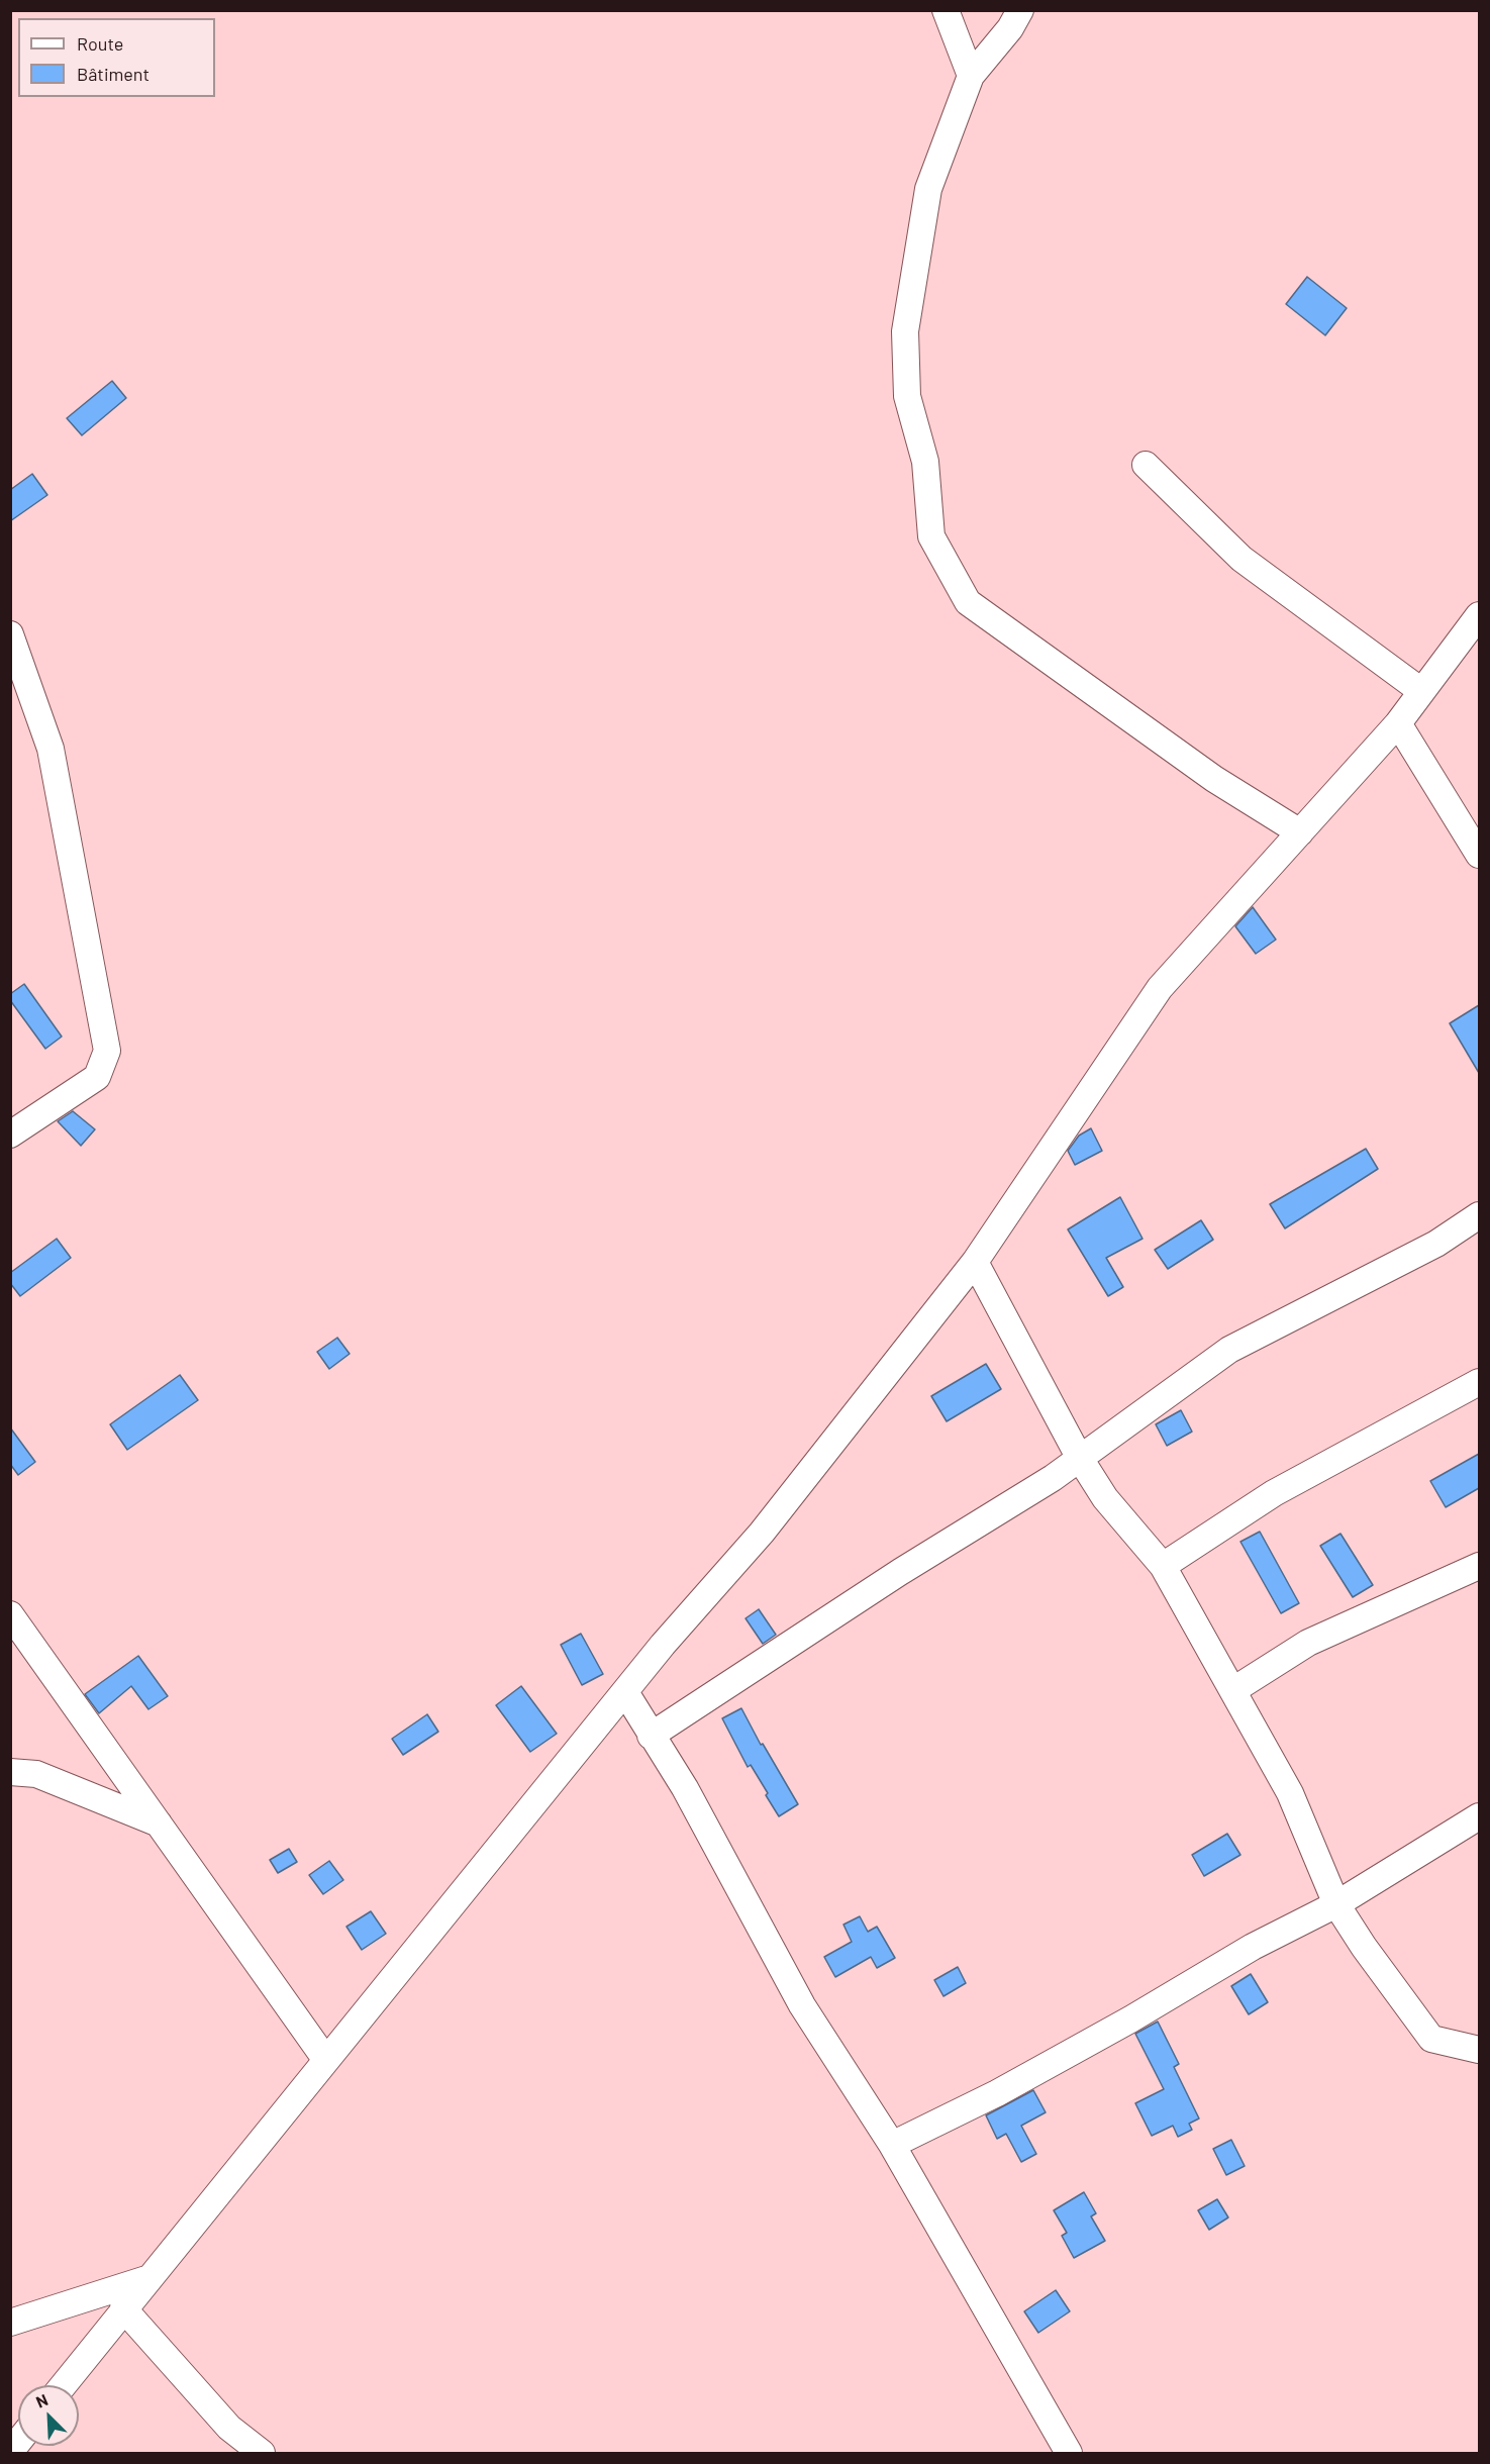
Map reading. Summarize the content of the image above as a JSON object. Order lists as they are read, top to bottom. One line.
{"legend":["Route","Bâtiment"],"north":"top left"}
